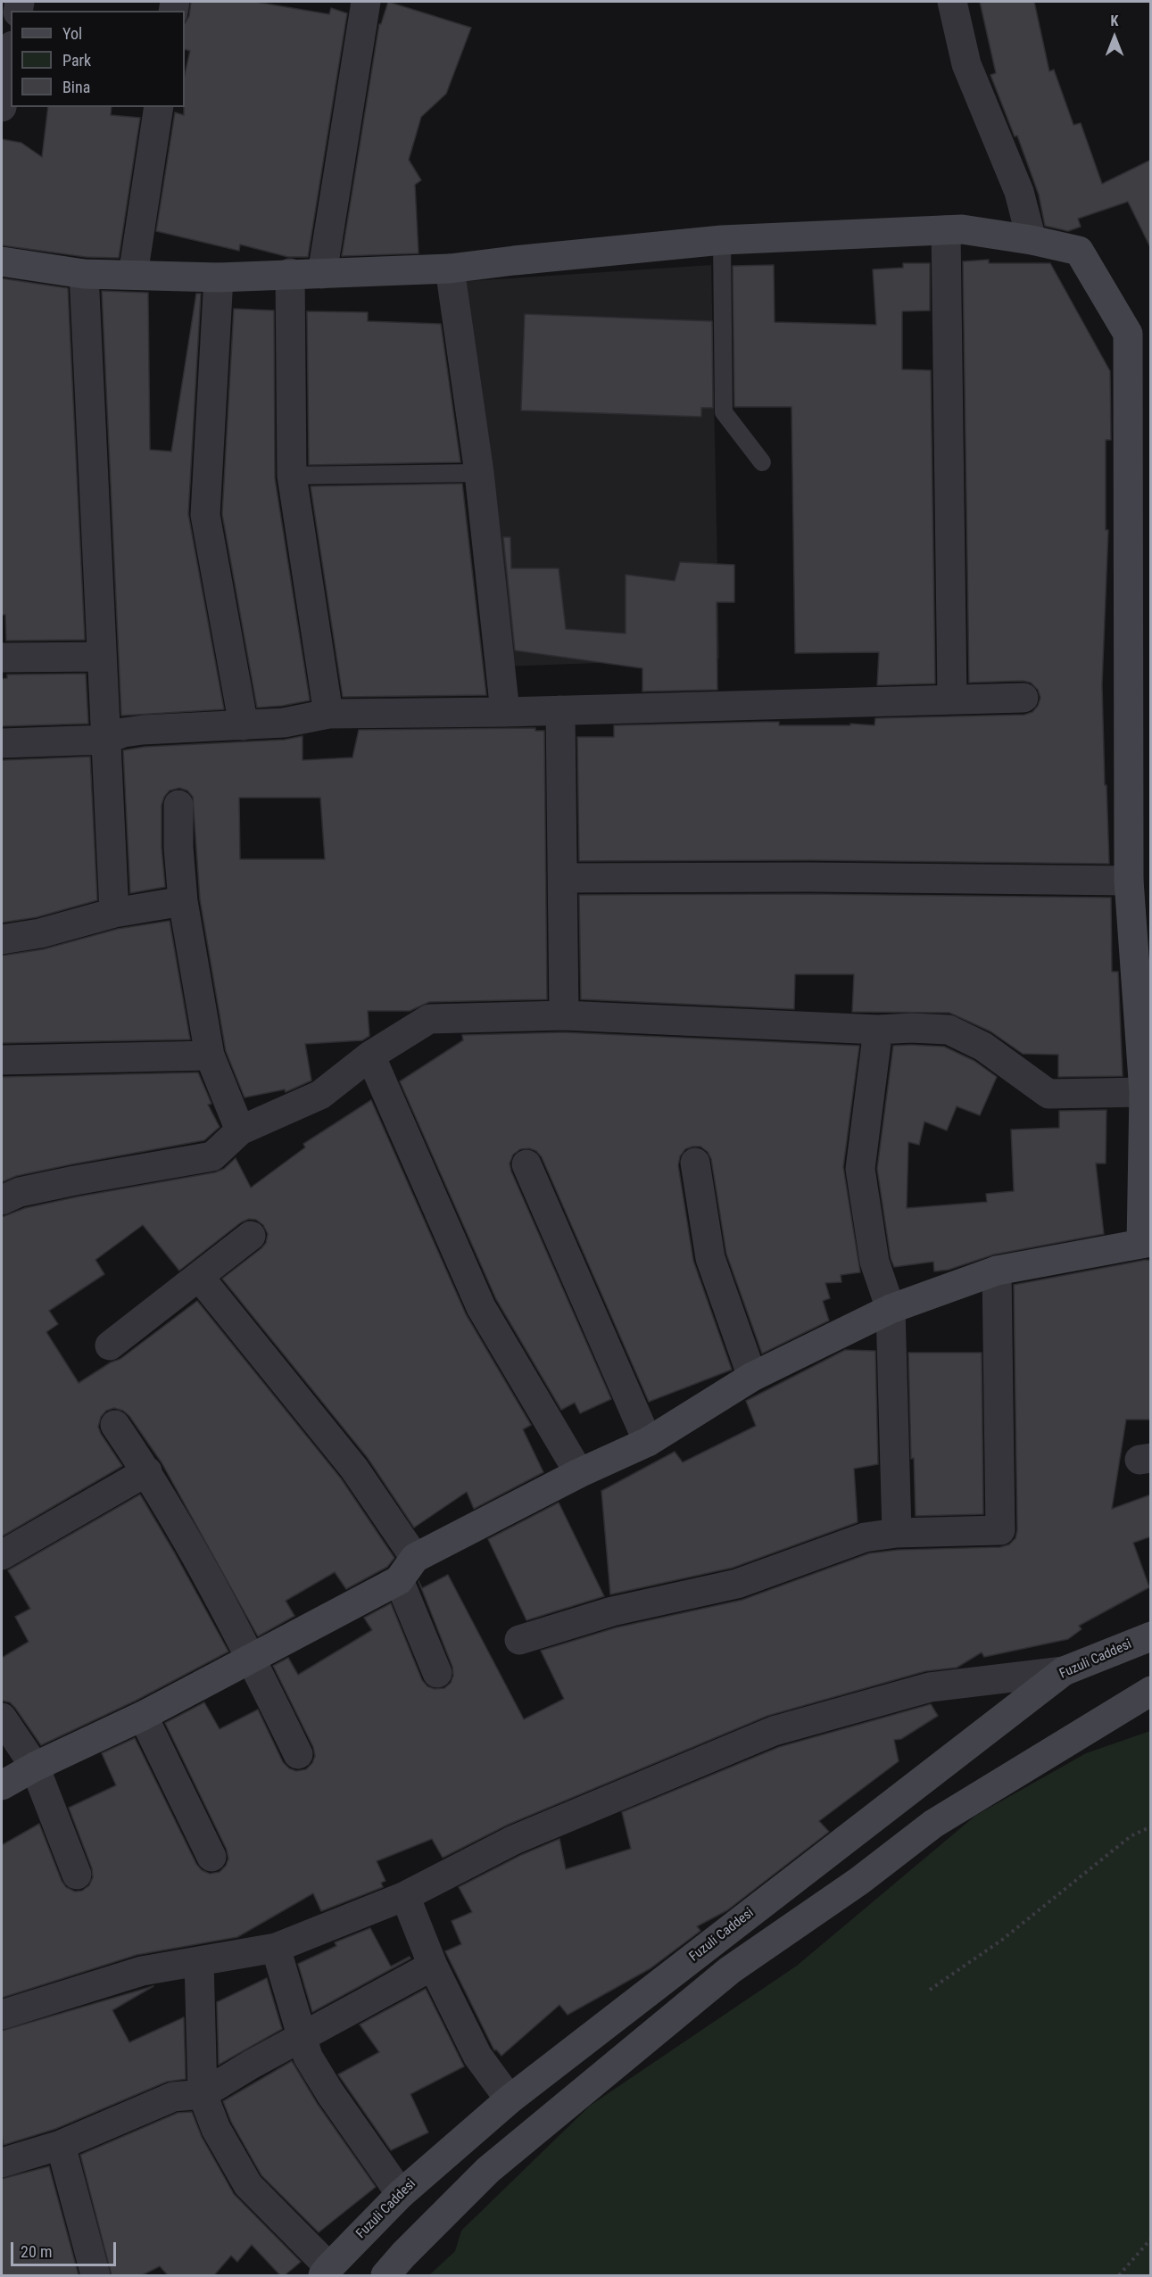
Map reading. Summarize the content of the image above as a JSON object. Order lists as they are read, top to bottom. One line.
{"streets":{"street":["Fuzuli Caddesi"]},"legend":["Yol","Park","Bina"],"scale_bar":"20 m","north":"top"}
